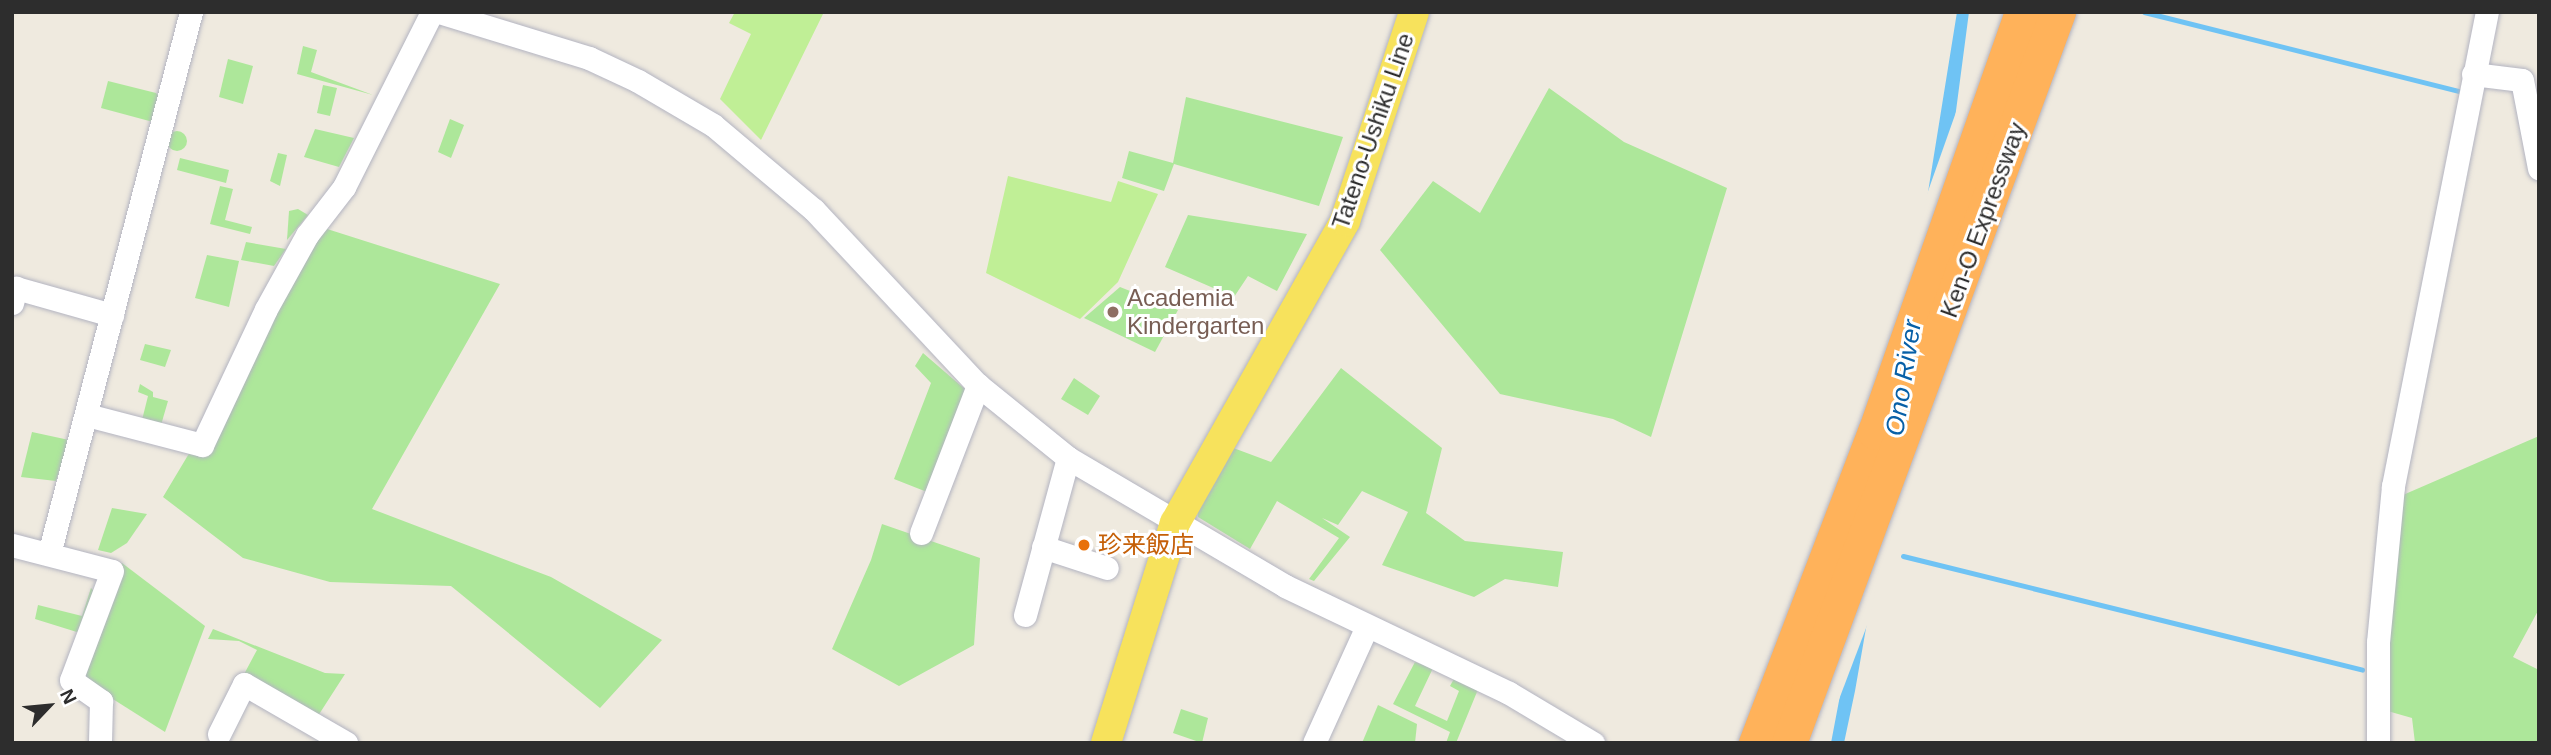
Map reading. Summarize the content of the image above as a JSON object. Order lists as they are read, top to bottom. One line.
{"streets":{"highway":["Ken-O Expressway"],"main road":["Tateno-Ushiku Line"]},"water":["Ono River"],"places":["Academia Kindergarten","珍来飯店"],"north":"top right"}
